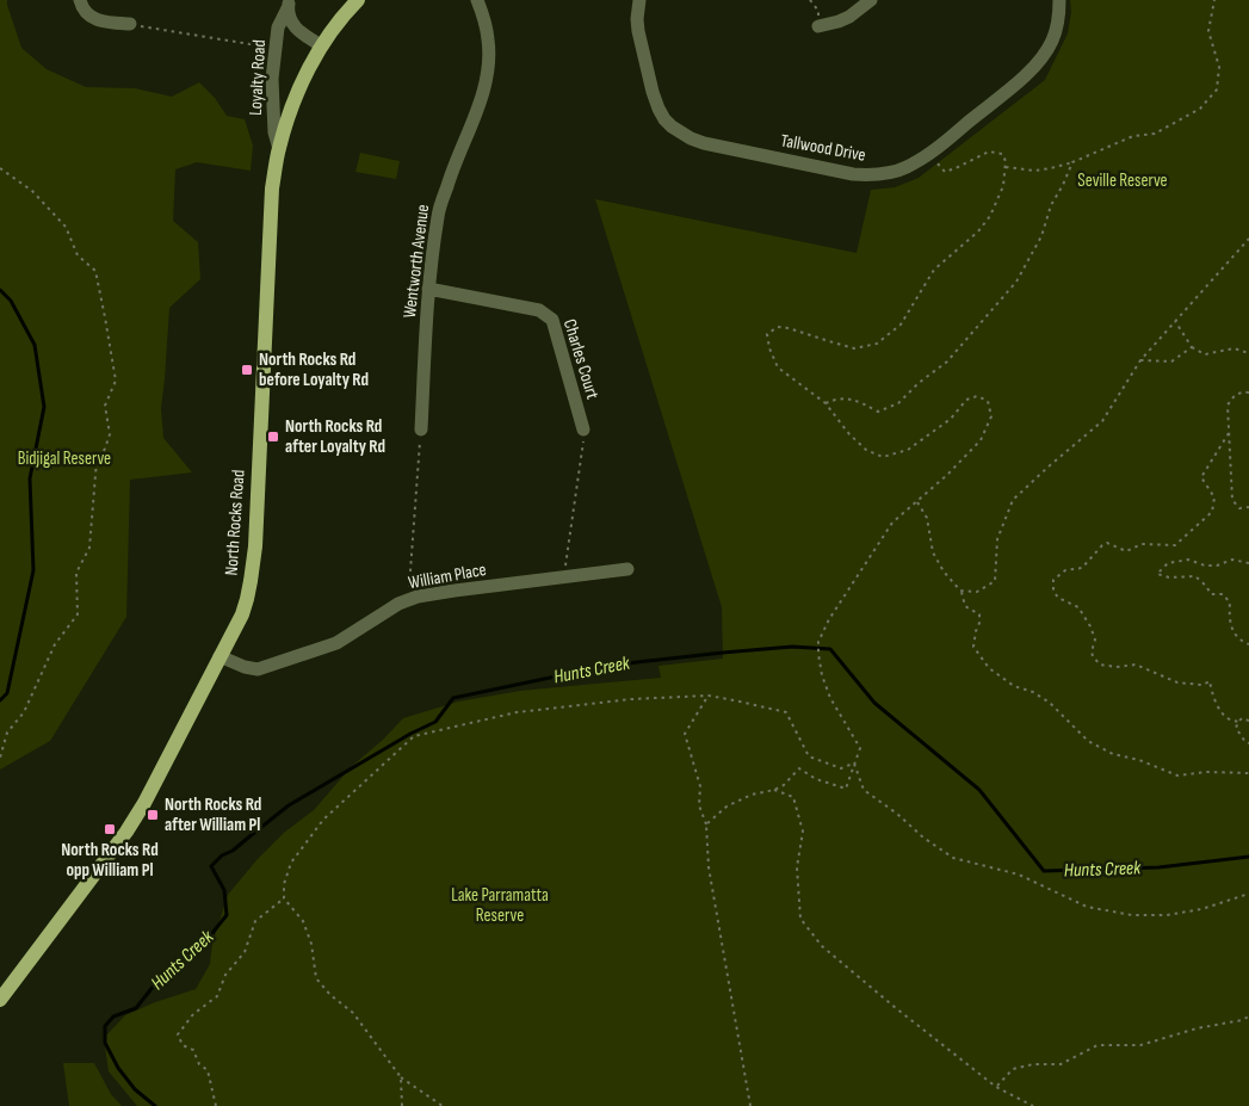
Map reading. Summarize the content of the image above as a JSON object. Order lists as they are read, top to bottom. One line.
{"streets":{"main road":["North Rocks Road"],"street":["Loyalty Road","Tallwood Drive","Wentworth Avenue","Charles Court","William Place"]},"crossings":[["Loyalty Road","North Rocks Road"],["Wentworth Avenue","Charles Court"],["North Rocks Road","William Place"]],"water":["Hunts Creek"],"parks":["Seville Reserve","Bidjigal Reserve","Lake Parramatta Reserve"],"places":{"transit":["North Rocks Rd before Loyalty Rd","North Rocks Rd after Loyalty Rd","North Rocks Rd after William Pl","North Rocks Rd opp William Pl"]}}
